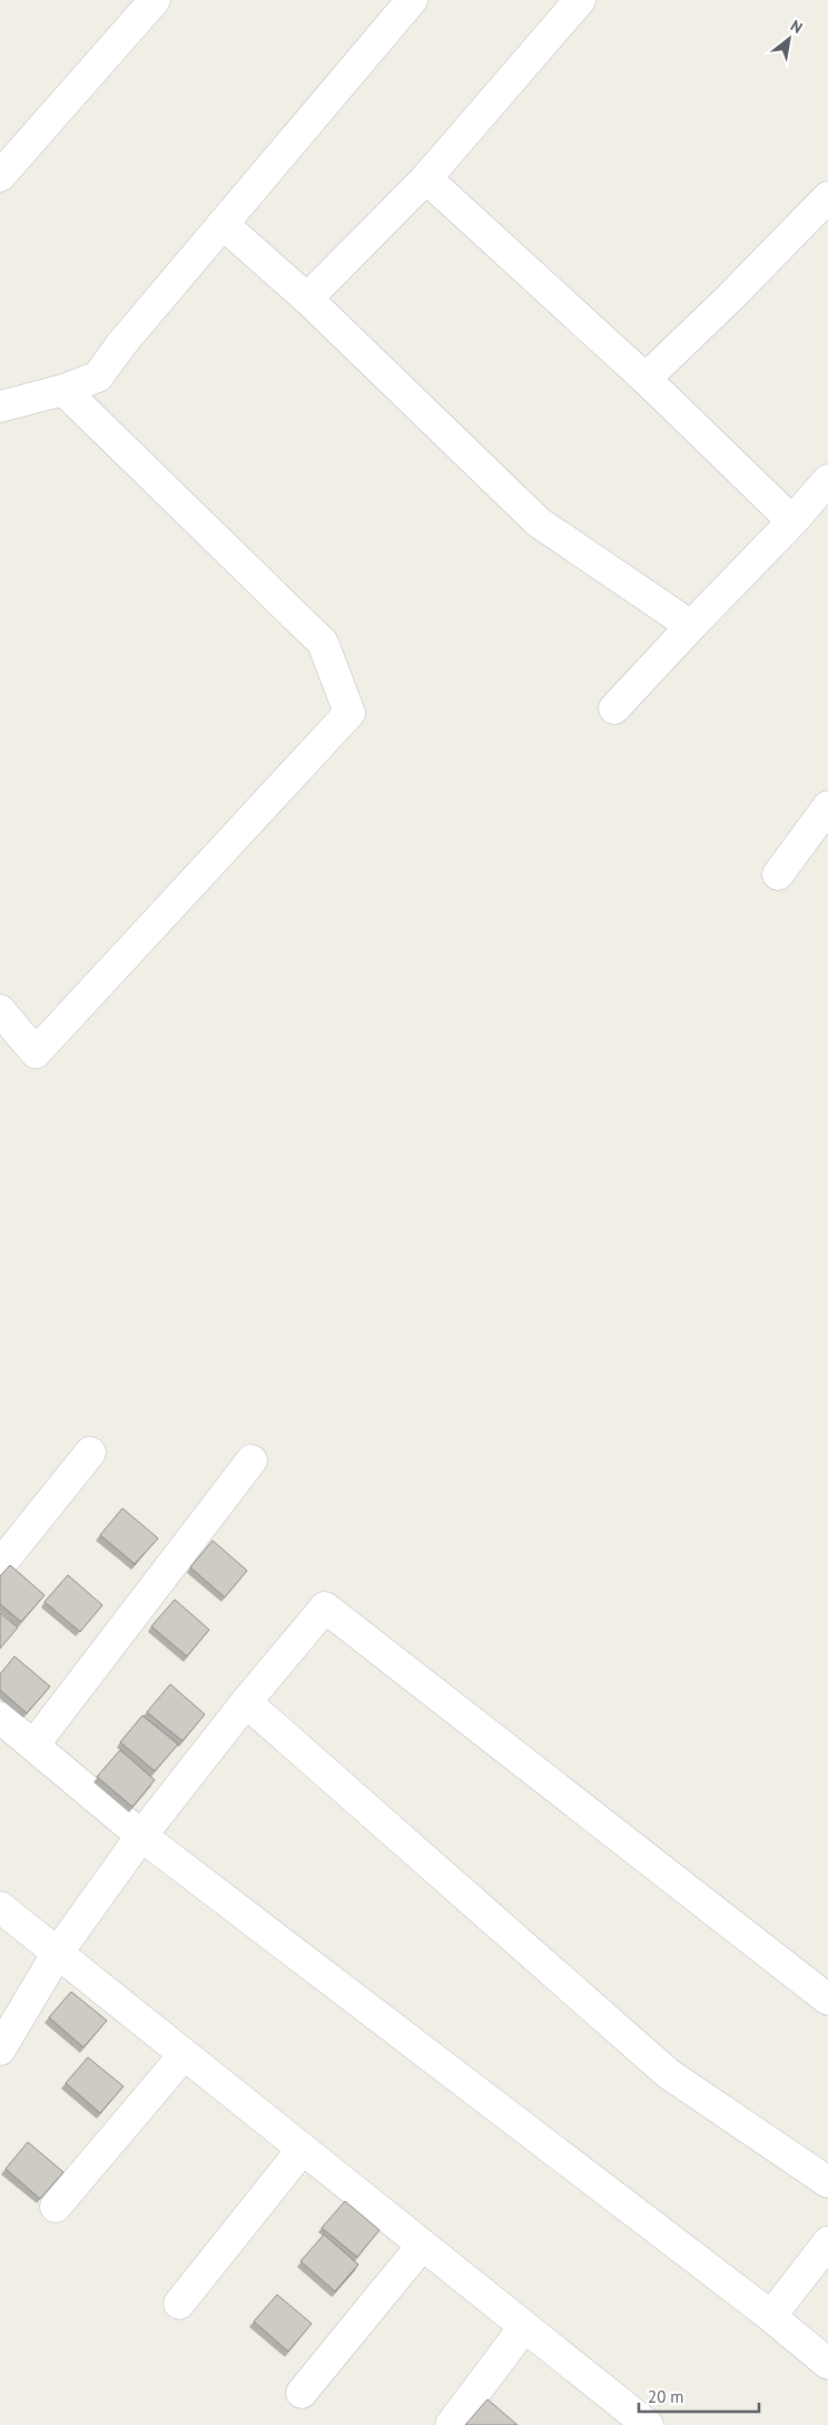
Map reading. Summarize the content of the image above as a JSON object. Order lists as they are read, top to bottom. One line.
{"scale_bar":"20 m","north":"top right"}
